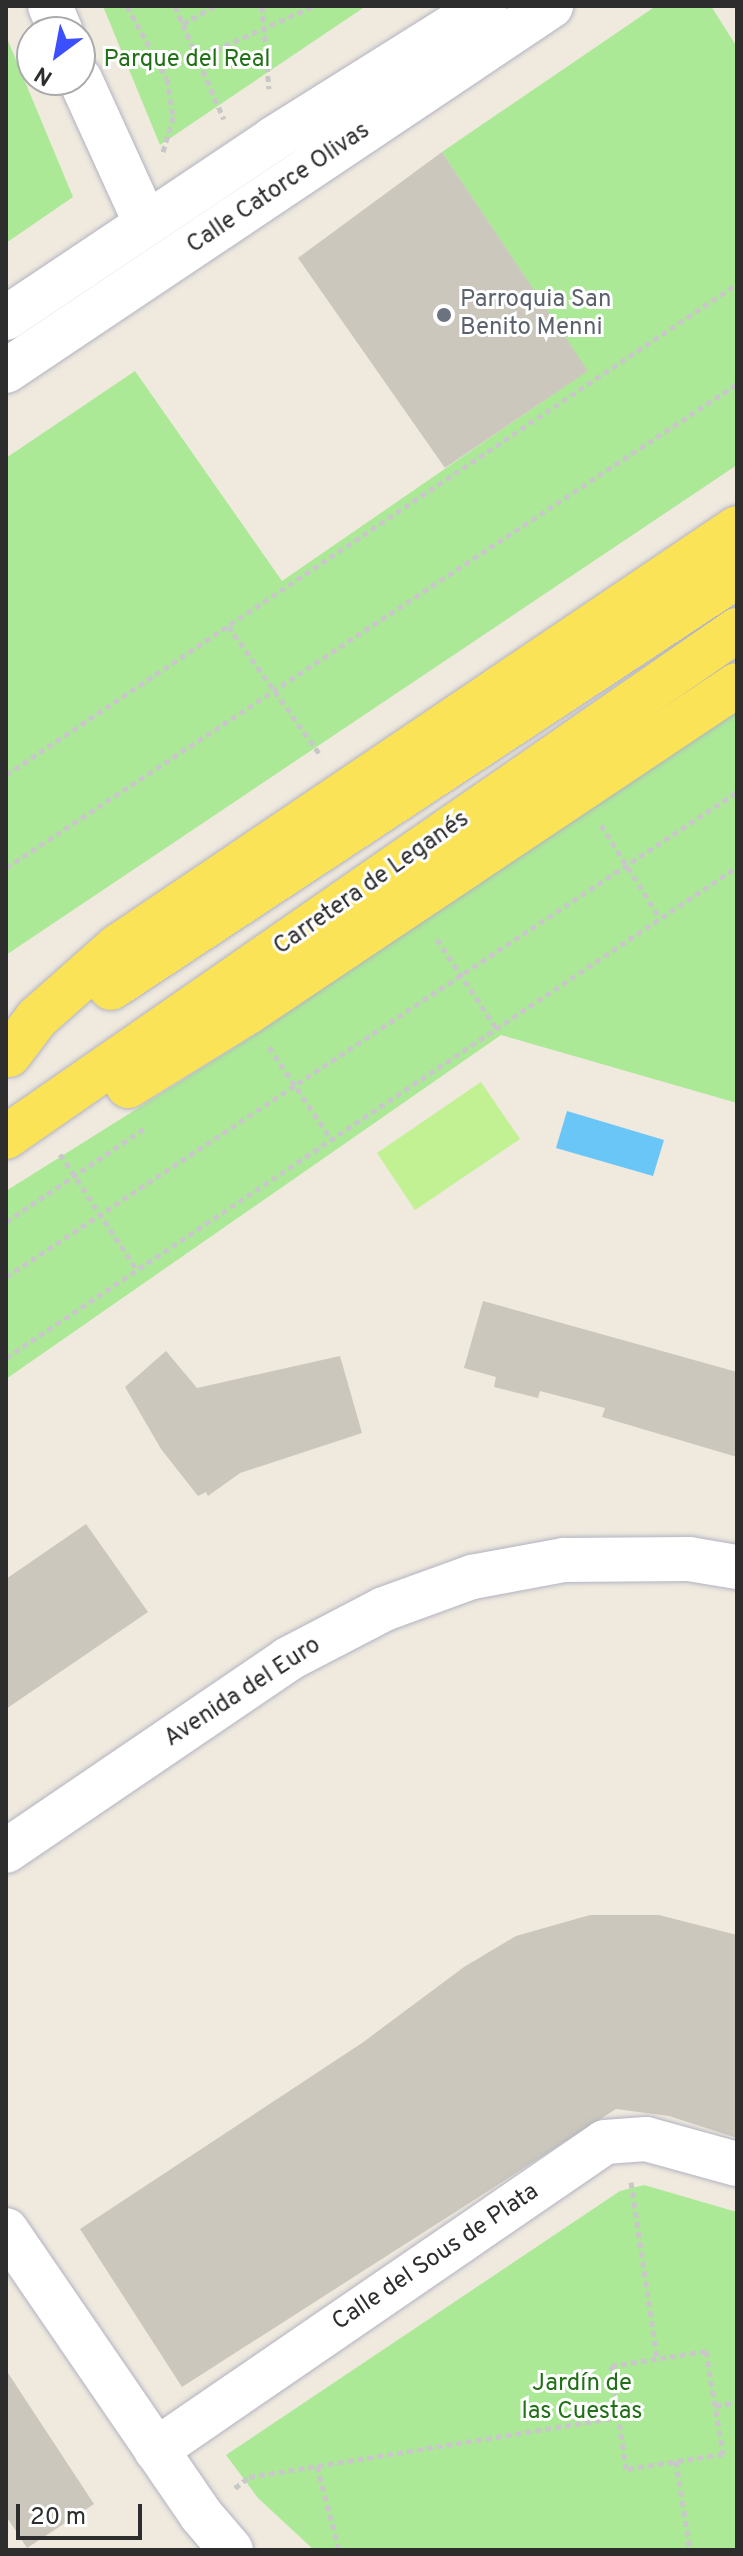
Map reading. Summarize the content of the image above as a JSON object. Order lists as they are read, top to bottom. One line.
{"streets":{"main road":["Carretera de Leganés"],"street":["Calle Catorce Olivas","Avenida del Euro","Calle del Sous de Plata"]},"parks":["Parque del Real","Jardín de las Cuestas"],"places":["Parroquia San Benito Menni"],"scale_bar":"20 m","north":"bottom left"}
